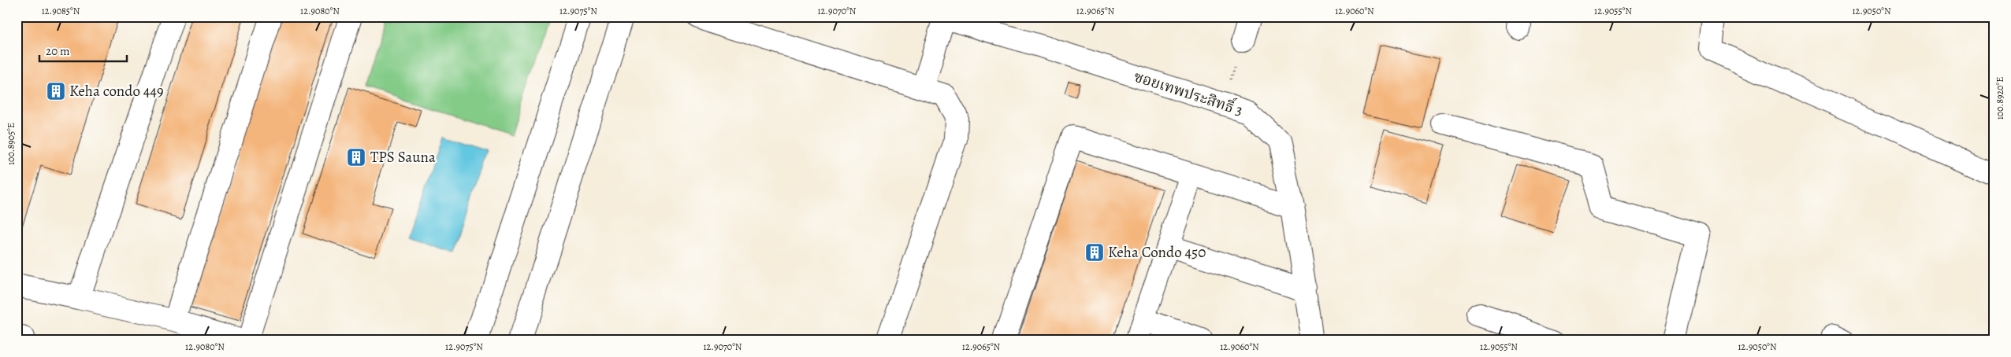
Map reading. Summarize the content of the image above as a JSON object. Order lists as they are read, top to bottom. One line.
{"streets":{"street":["ซอยเทพประสิทธิ์ 3"]},"places":{"building":["Keha condo 449","TPS Sauna","Keha Condo 450"]},"scale_bar":"20 m","coordinates":["12.9085°N","12.9080°N","12.9075°N","12.9070°N","12.9065°N","12.9060°N","12.9055°N","12.9050°N","100.8920°E","100.8905°E"]}
